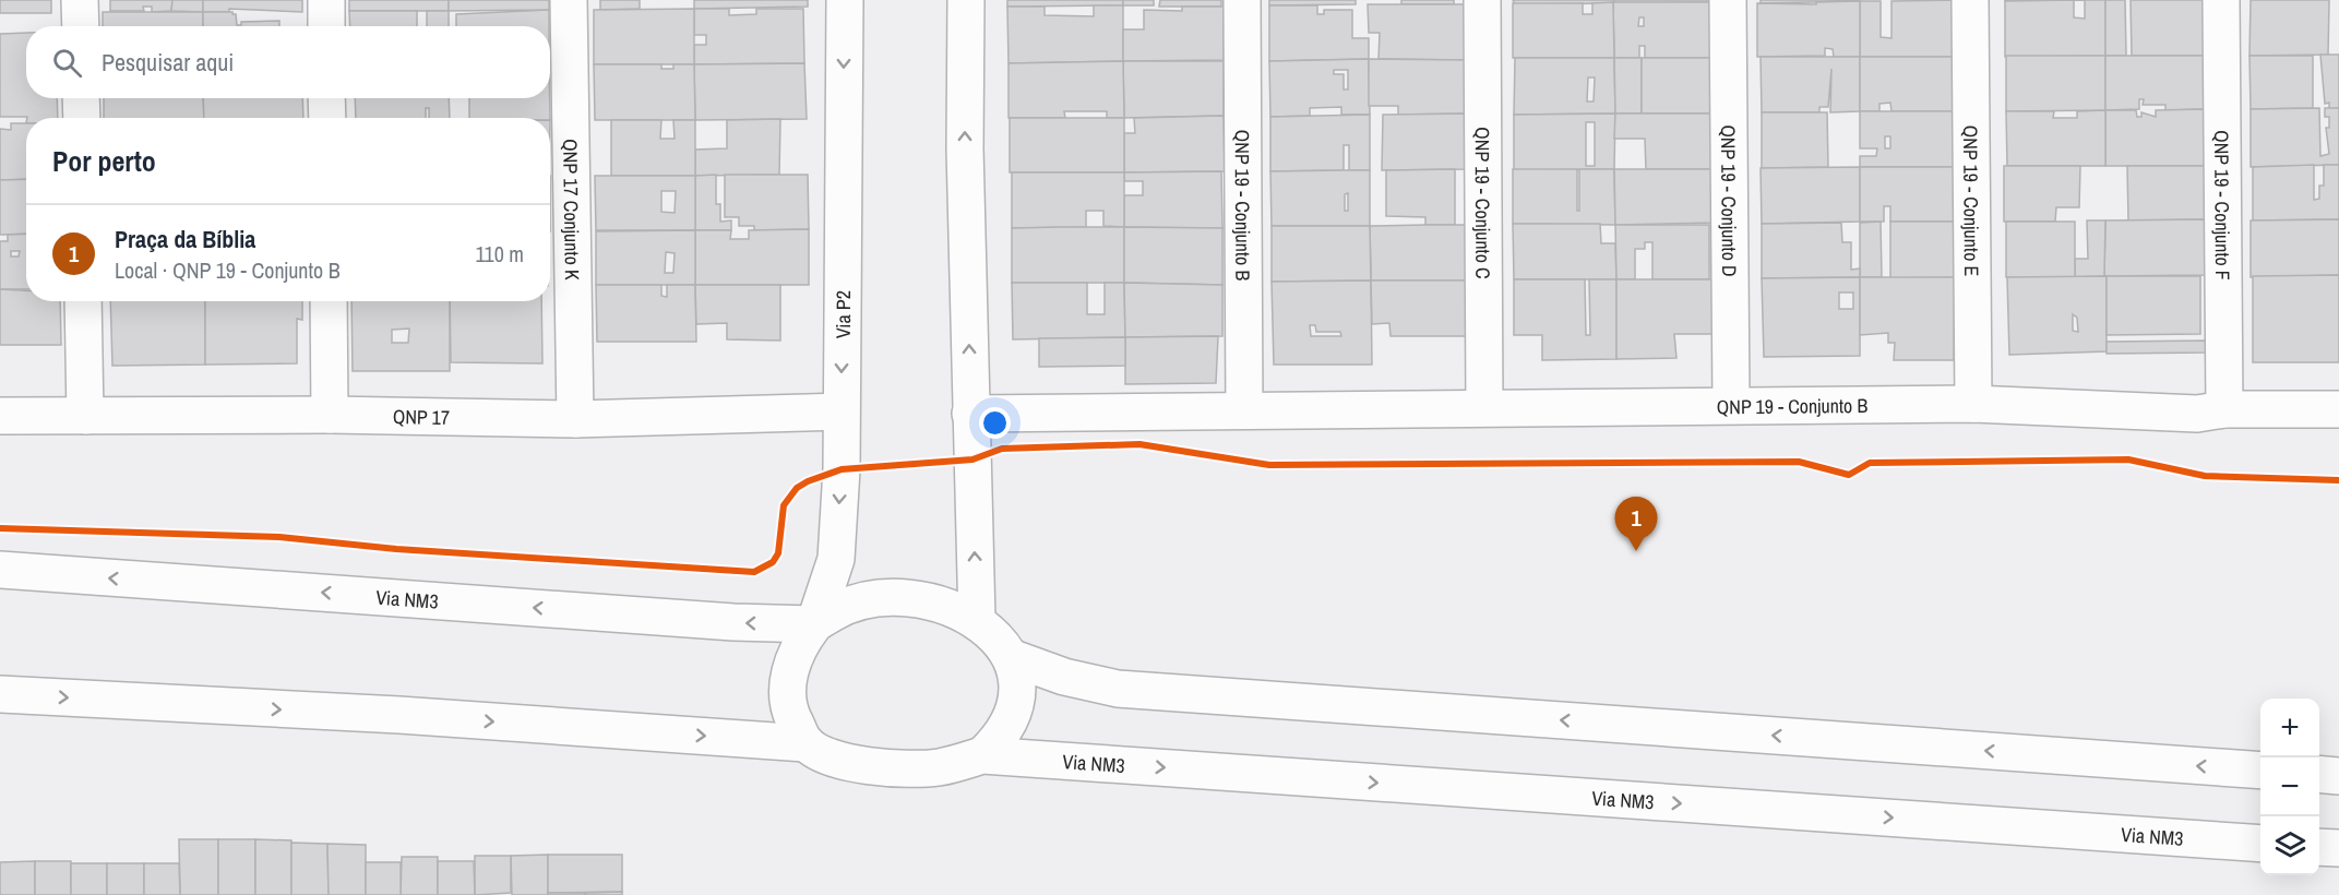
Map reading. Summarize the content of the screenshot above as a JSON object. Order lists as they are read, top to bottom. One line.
{"streets":{"main road":["QNP 19 - Conjunto D","QNP 19 - Conjunto E","QNP 19 - Conjunto C","QNP 19 - Conjunto B","QNP 19 - Conjunto F","QNP 17 Conjunto K","Via P2","QNP 17","Via NM3"]},"crossings":[["QNP 19 - Conjunto D","QNP 19 - Conjunto B"],["QNP 19 - Conjunto E","QNP 19 - Conjunto B"],["QNP 19 - Conjunto C","QNP 19 - Conjunto B"],["QNP 19 - Conjunto B","QNP 19 - Conjunto F"],["QNP 17 Conjunto K","QNP 17"],["Via P2","QNP 17"],["Via P2","Via NM3"]],"page":{"search":"Pesquisar aqui","heading":"Por perto","list":[{"mark":"1","name":"Praça da Bíblia","note":"Local · QNP 19 - Conjunto B","value":"110 m"}],"pins":"1","map_buttons":["+","−"]}}
